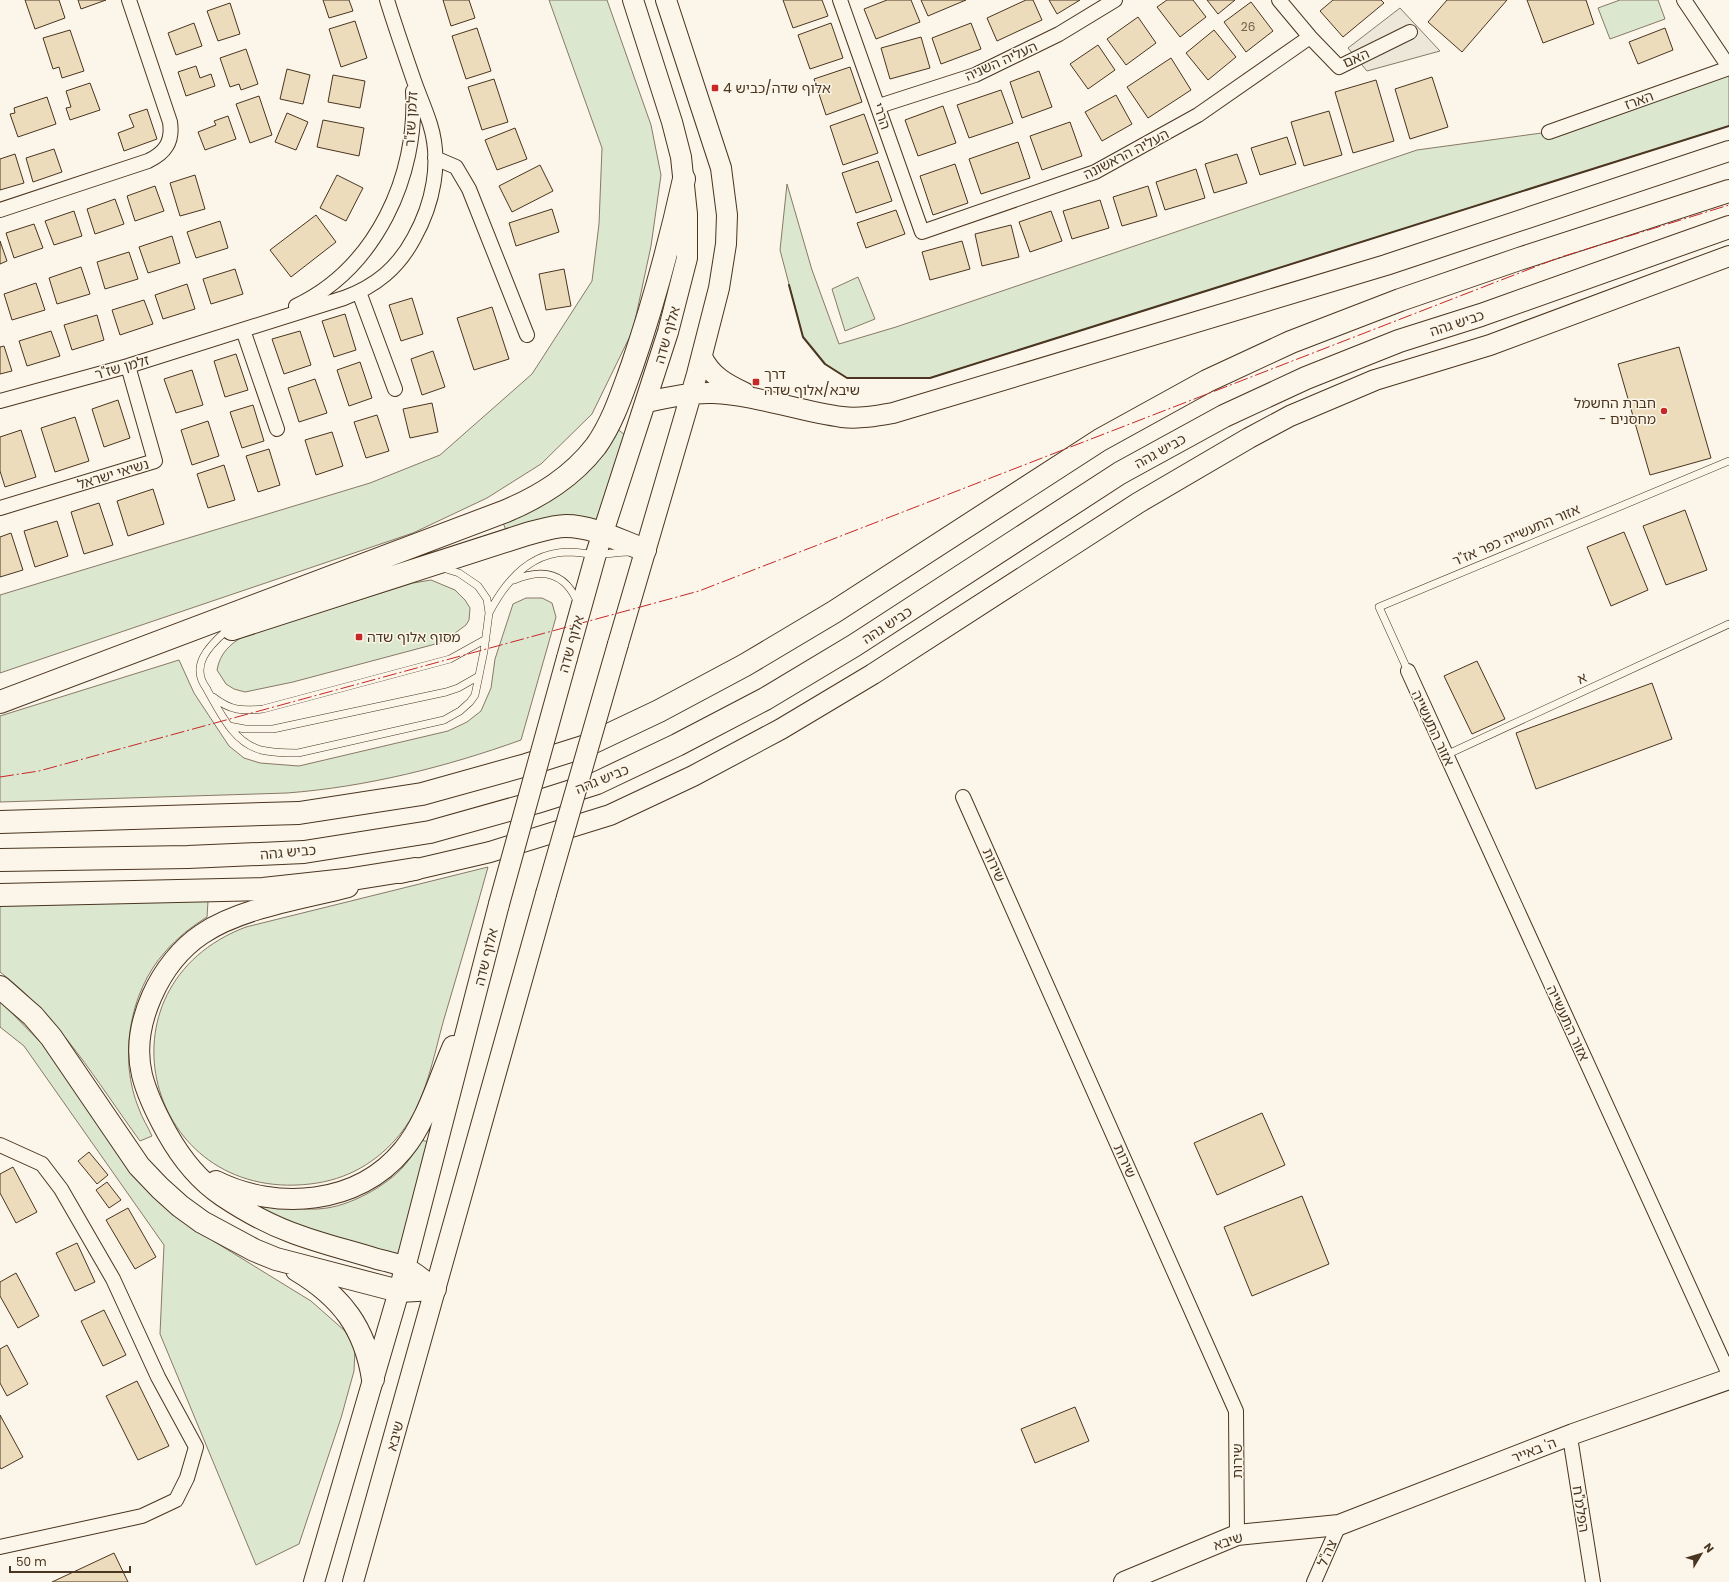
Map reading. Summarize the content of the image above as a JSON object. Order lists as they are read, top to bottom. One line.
{"streets":{"highway":["כביש גהה"],"main road":["אלוף שדה","שיבא","ה' באייר"],"street":["האם","העליה השניה","הארז","הררי","זלמן שז\"ר","העליה הראשונה","נשיאי ישראל","אזור התעשייה","שירות","הפלמ\"ח","צה\"ל"],"lane":["אזור התעשייה כפר אז\"ר","א"]},"crossings":[["האם","העליה הראשונה"],["העליה השניה","הררי"],["הררי","העליה הראשונה"],["זלמן שז\"ר","נשיאי ישראל"],["אזור התעשייה כפר אז\"ר","אזור התעשייה"],["א","אזור התעשייה"],["שירות","שיבא"],["שיבא","ה' באייר"],["שיבא","צה\"ל"],["ה' באייר","הפלמ\"ח"],["ה' באייר","צה\"ל"]],"places":{"transit":["אלוף שדה/כביש 4","דרך שיבא/אלוף שדה","מסוף אלוף שדה"],"other":["חברת החשמל - מחסנים"]},"house_numbers":["26"],"scale_bar":"50 m","north":"top right"}
